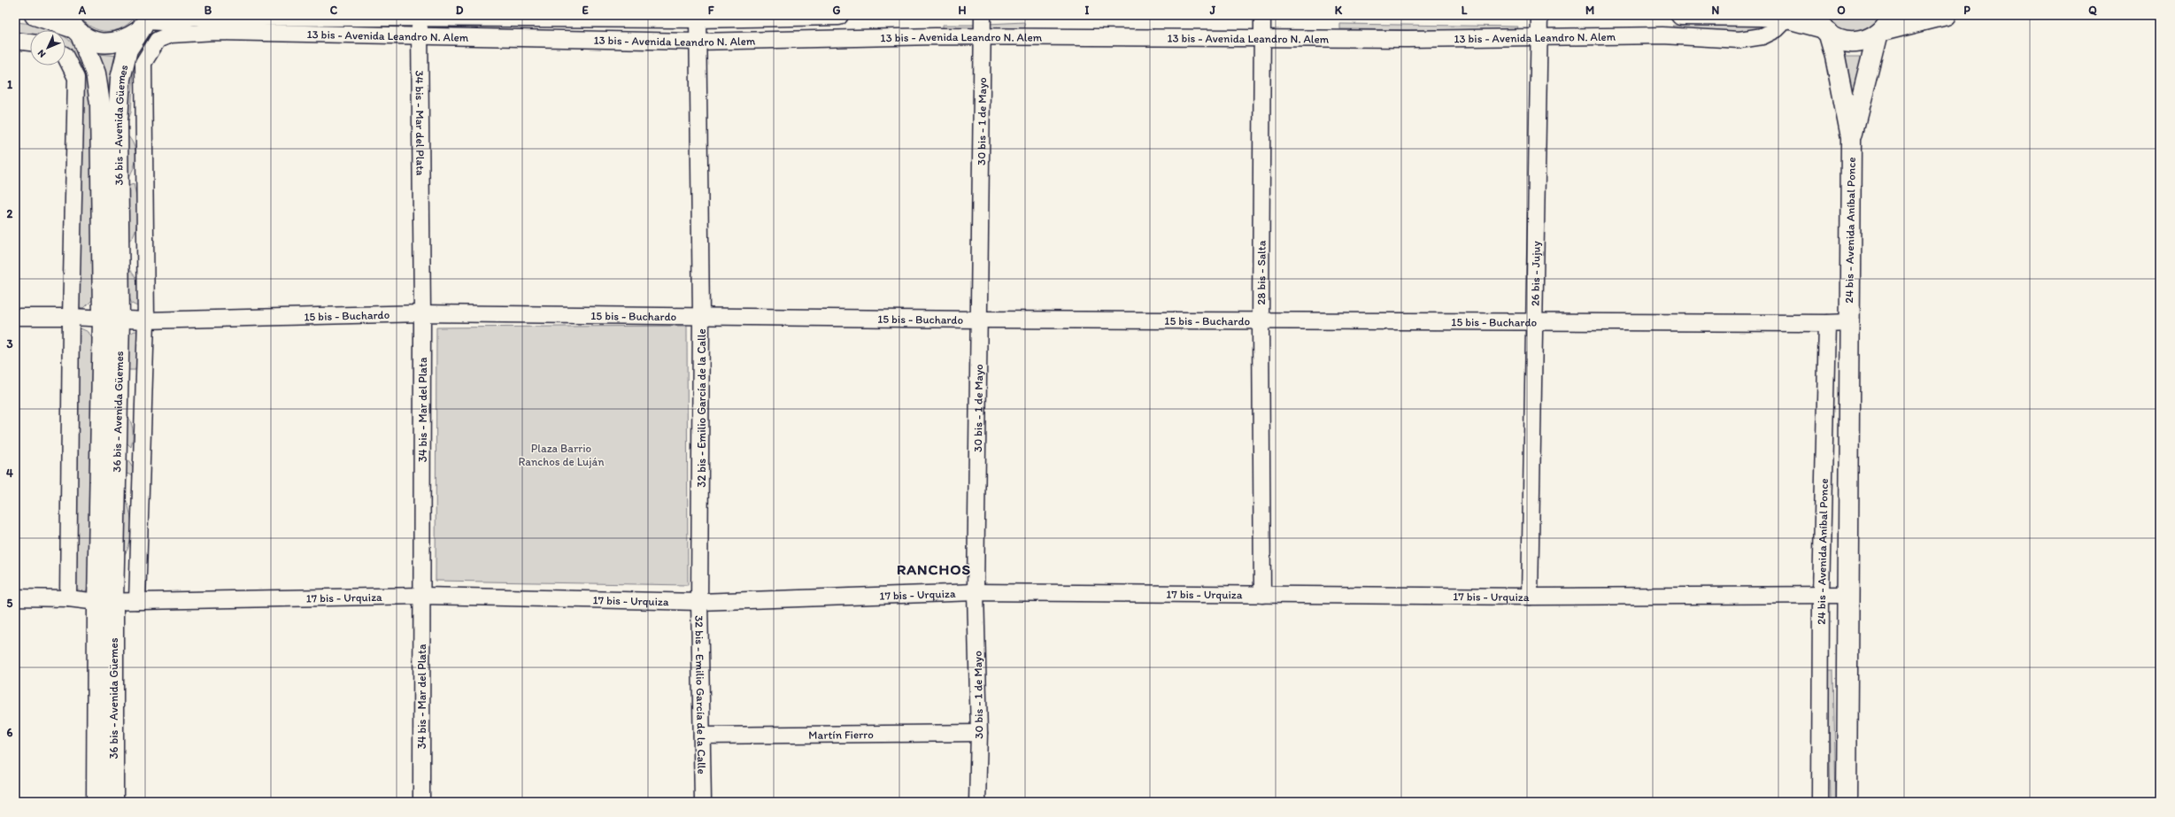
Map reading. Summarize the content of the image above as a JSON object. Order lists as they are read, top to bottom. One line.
{"streets":{"main road":["13 bis - Avenida Leandro N. Alem","36 bis - Avenida Güemes","24 bis - Avenida Aníbal Ponce"],"street":["30 bis - 1 de Mayo","34 bis - Mar del Plata","28 bis - Salta","26 bis - Jujuy","15 bis - Buchardo","32 bis - Emilio García de la Calle","17 bis - Urquiza","Martín Fierro"]},"crossings":[["13 bis - Avenida Leandro N. Alem","30 bis - 1 de Mayo"],["13 bis - Avenida Leandro N. Alem","34 bis - Mar del Plata"],["13 bis - Avenida Leandro N. Alem","36 bis - Avenida Güemes"],["13 bis - Avenida Leandro N. Alem","28 bis - Salta"],["13 bis - Avenida Leandro N. Alem","26 bis - Jujuy"],["13 bis - Avenida Leandro N. Alem","32 bis - Emilio García de la Calle"],["30 bis - 1 de Mayo","15 bis - Buchardo"],["30 bis - 1 de Mayo","17 bis - Urquiza"],["30 bis - 1 de Mayo","Martín Fierro"],["34 bis - Mar del Plata","15 bis - Buchardo"],["34 bis - Mar del Plata","17 bis - Urquiza"],["36 bis - Avenida Güemes","15 bis - Buchardo"],["36 bis - Avenida Güemes","17 bis - Urquiza"],["24 bis - Avenida Aníbal Ponce","15 bis - Buchardo"],["24 bis - Avenida Aníbal Ponce","17 bis - Urquiza"],["28 bis - Salta","15 bis - Buchardo"],["28 bis - Salta","17 bis - Urquiza"],["26 bis - Jujuy","15 bis - Buchardo"],["26 bis - Jujuy","17 bis - Urquiza"],["15 bis - Buchardo","32 bis - Emilio García de la Calle"],["32 bis - Emilio García de la Calle","17 bis - Urquiza"],["32 bis - Emilio García de la Calle","Martín Fierro"]],"districts":["RANCHOS"],"parks":["Plaza Barrio Ranchos de Luján"],"north":"bottom left","grid":{"columns":["A","B","C","D","E","F","G","H","I","J","K","L","M","N","O","P","Q"],"rows":["1","2","3","4","5","6"]}}
